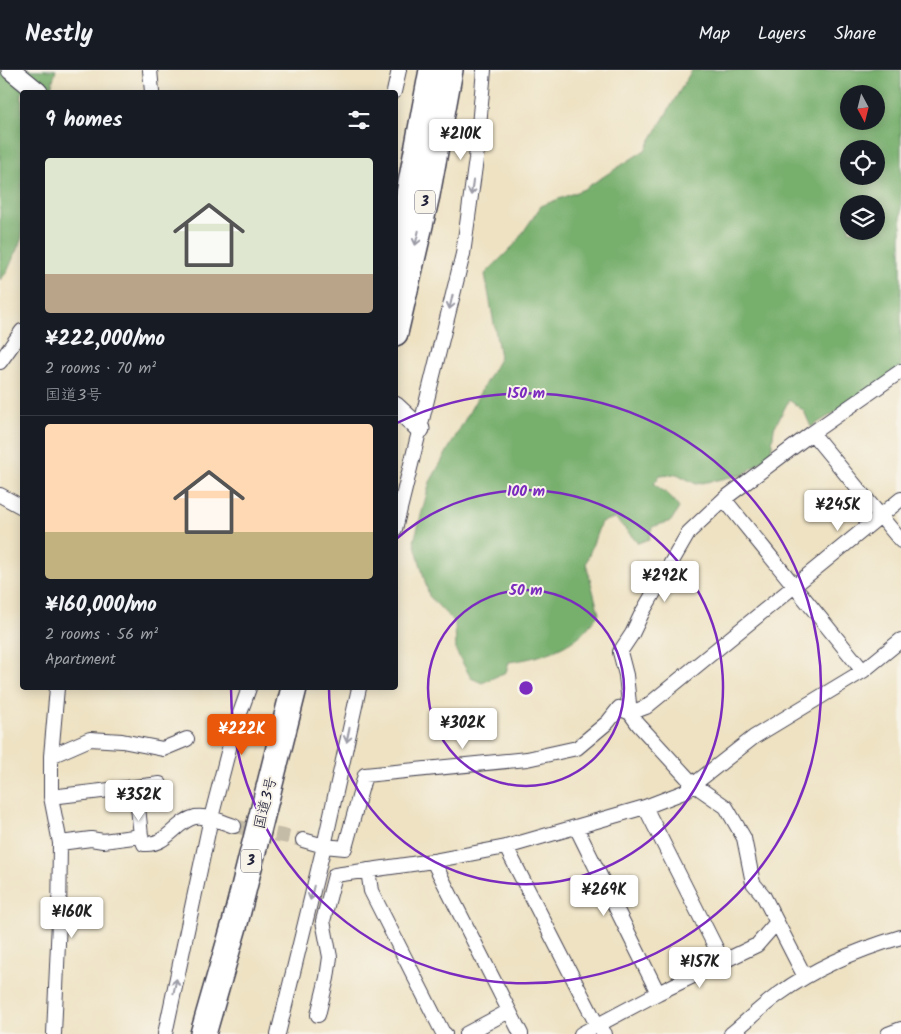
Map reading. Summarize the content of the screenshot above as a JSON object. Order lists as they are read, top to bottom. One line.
{"streets":{"highway":["3","国道3号"]},"north":"bottom","page":{"header":"Nestly","nav":["Map","Layers","Share"],"heading":"9 homes","price":["¥210K","¥245K","¥292K","¥302K","¥222K","¥352K","¥269K","¥160K","¥157K"],"list":[{"name":"¥222,000/mo","note":"2 rooms · 70 m² · 国道3号"},{"name":"¥160,000/mo","note":"2 rooms · 56 m² · Apartment"}]},"rings":["150 m","100 m","50 m"]}
